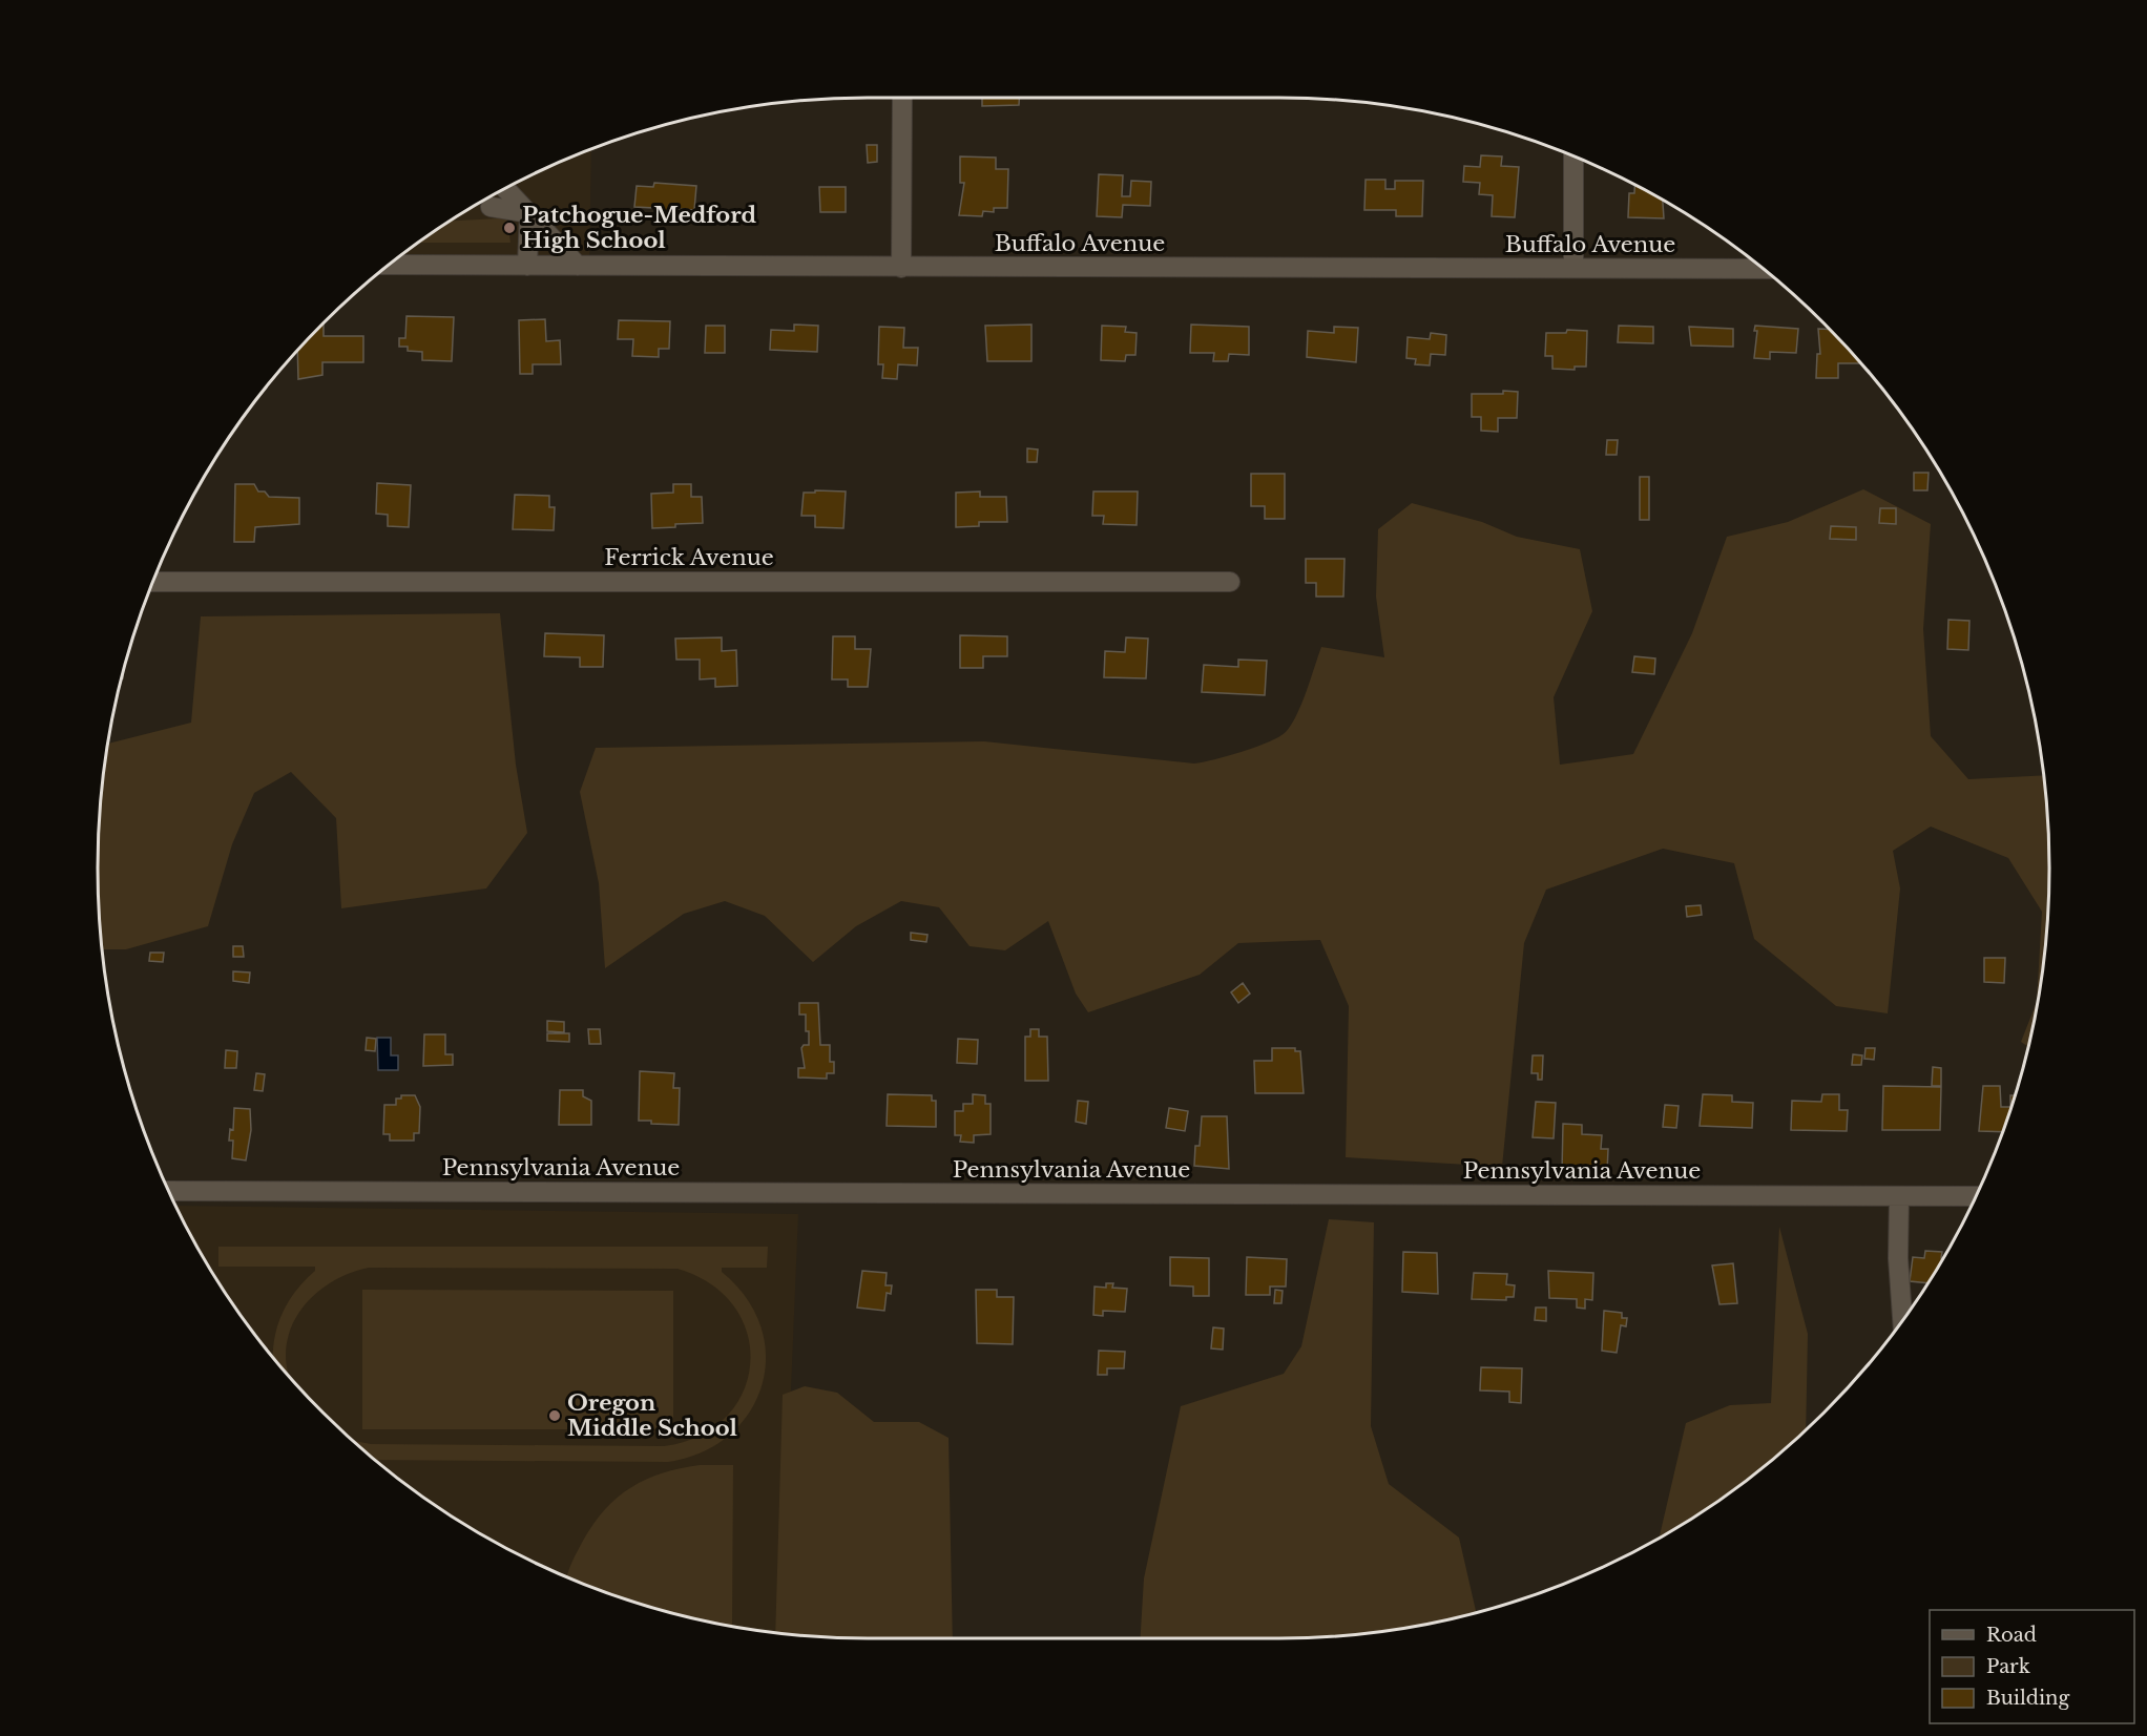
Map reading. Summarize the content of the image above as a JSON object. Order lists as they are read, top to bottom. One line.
{"streets":{"street":["Buffalo Avenue","Ferrick Avenue","Pennsylvania Avenue"]},"places":["Patchogue-Medford High School","Oregon Middle School"],"legend":["Road","Park","Building"]}
